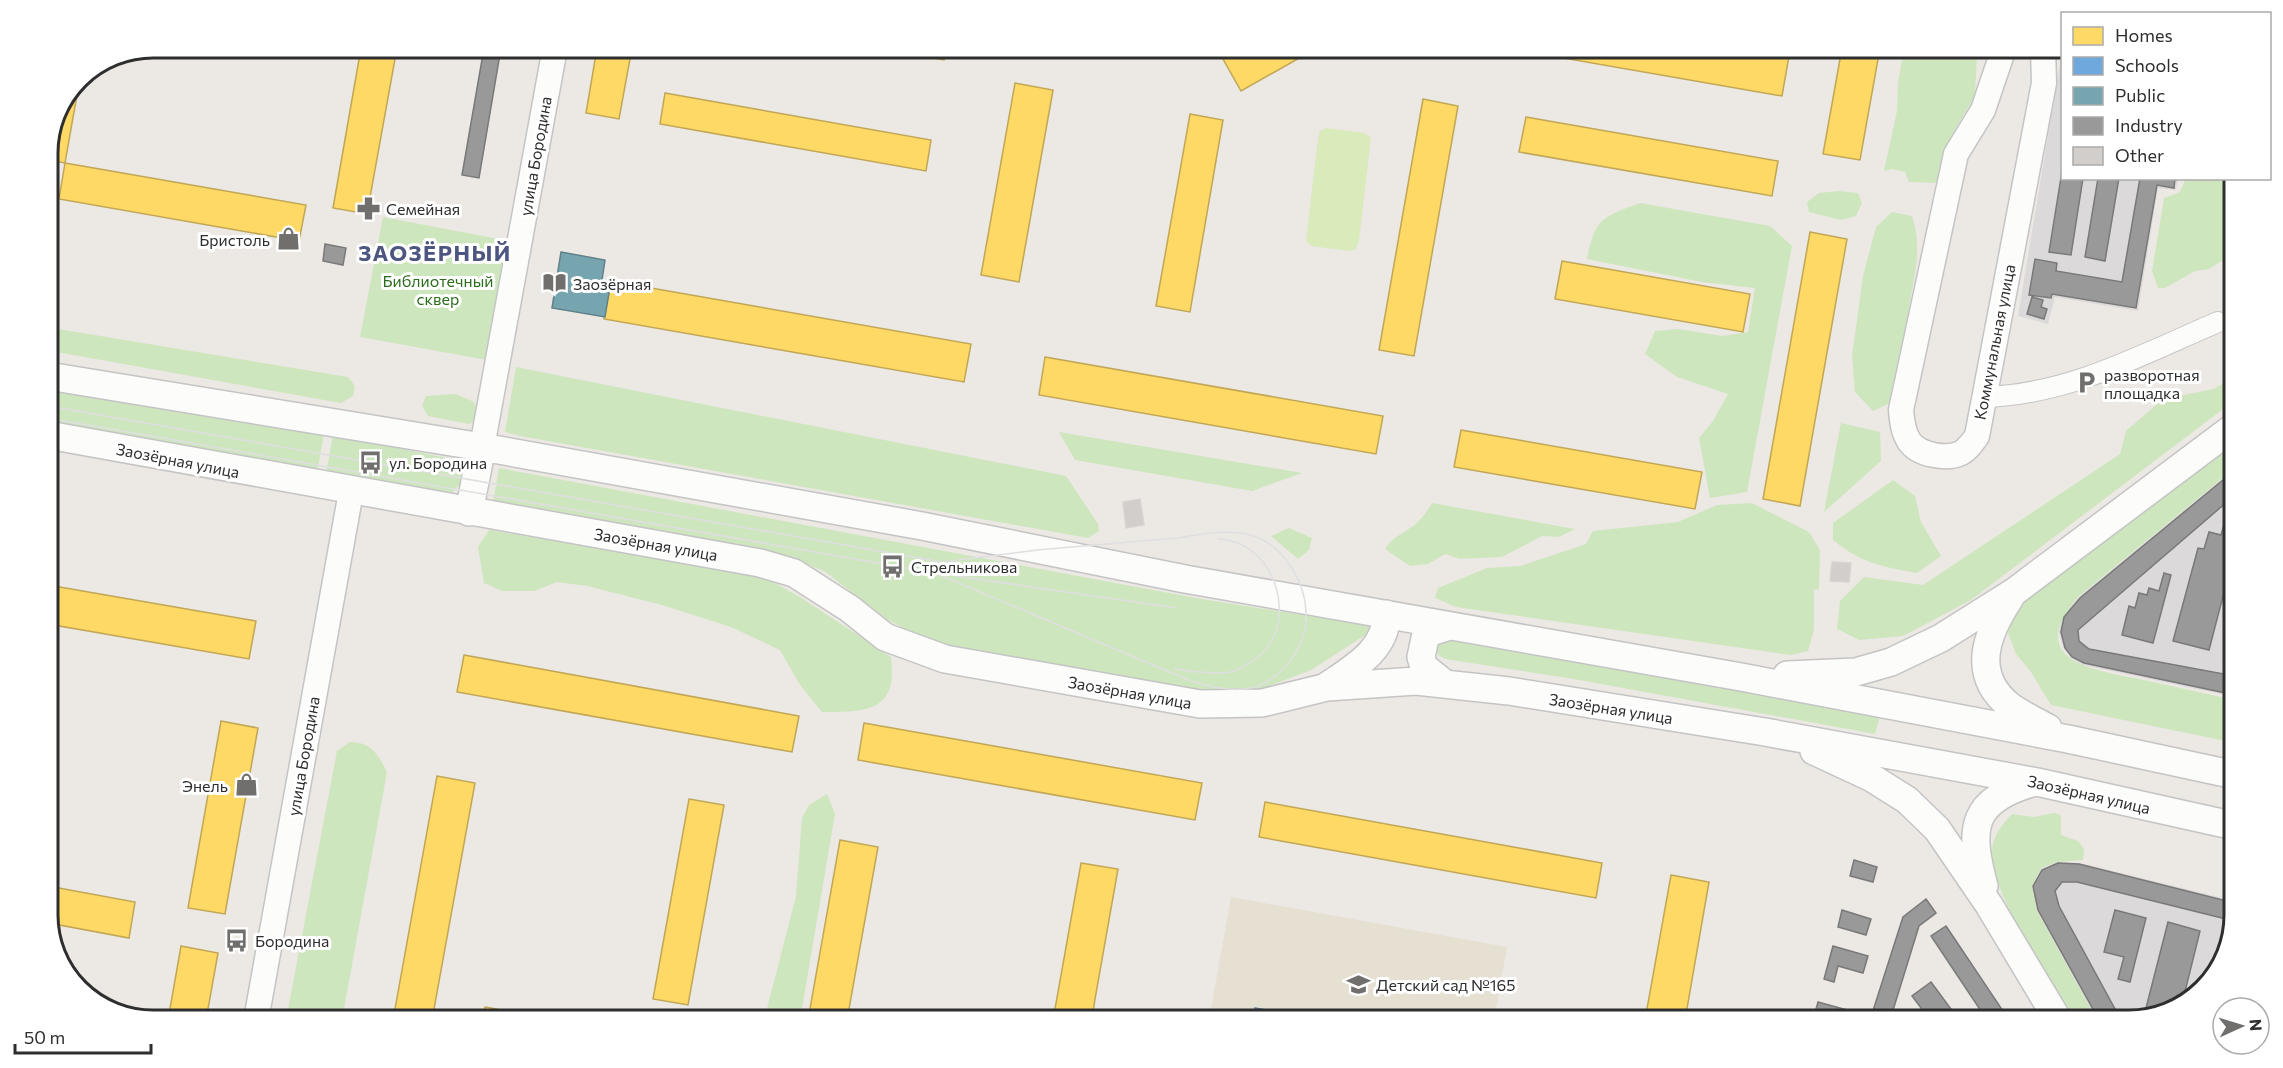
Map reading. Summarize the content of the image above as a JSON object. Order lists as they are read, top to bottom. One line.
{"streets":{"main road":["улица Бородина","Заозёрная улица"],"street":["Коммунальная улица"]},"crossings":[["улица Бородина","Заозёрная улица"]],"districts":["ЗАОЗЁРНЫЙ"],"parks":["Библиотечный сквер"],"places":{"pharmacy":["Семейная"],"shop":["Бристоль","Энель"],"library":["Заозёрная"],"parking":["разворотная площадка"],"bus stop":["ул. Бородина","Стрельникова","Бородина"],"school or university":["Детский сад №165"]},"legend":["Homes","Schools","Public","Industry","Other"],"scale_bar":"50 m","north":"right"}
